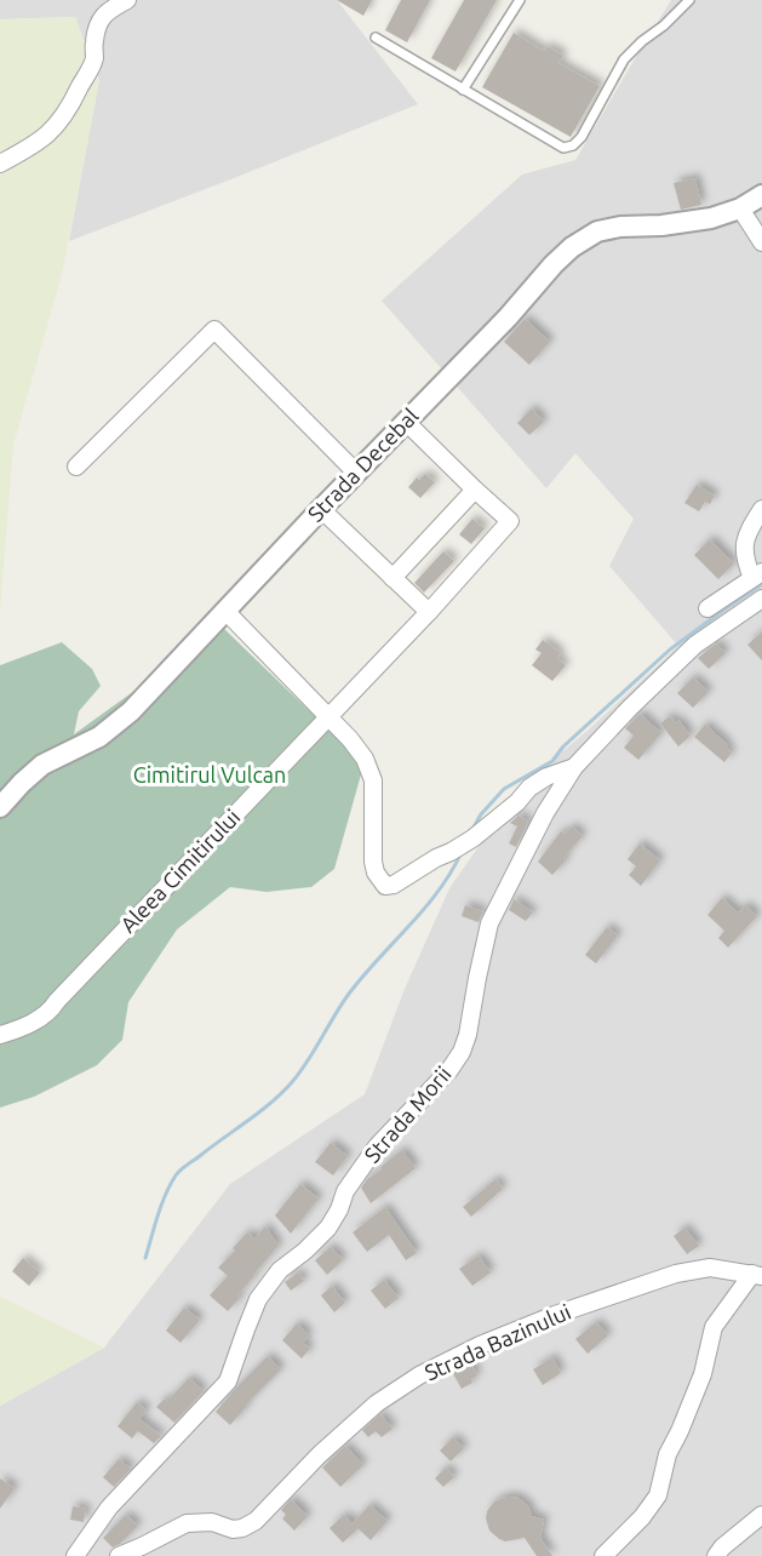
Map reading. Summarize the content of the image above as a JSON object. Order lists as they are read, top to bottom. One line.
{"streets":{"street":["Strada Decebal","Aleea Cimitirului","Strada Morii","Strada Bazinului"]},"parks":["Cimitirul Vulcan"]}
